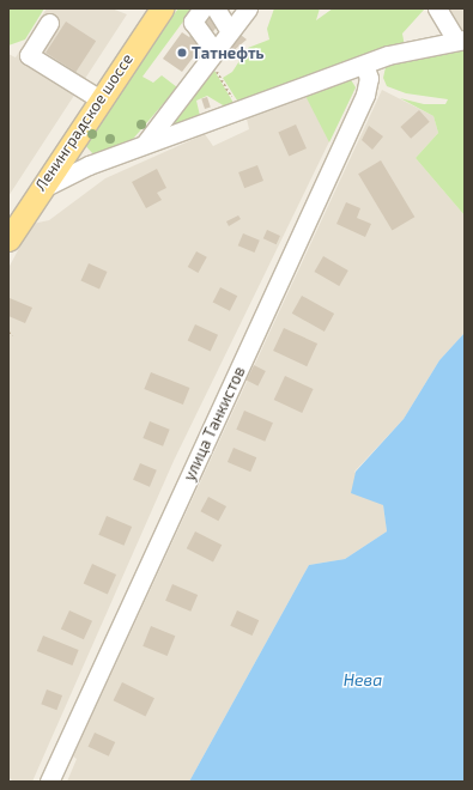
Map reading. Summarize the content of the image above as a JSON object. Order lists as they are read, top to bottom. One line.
{"streets":{"main road":["Ленинградское шоссе"],"street":["улица Танкистов"]},"water":["Нева"],"places":["Татнефть"]}
